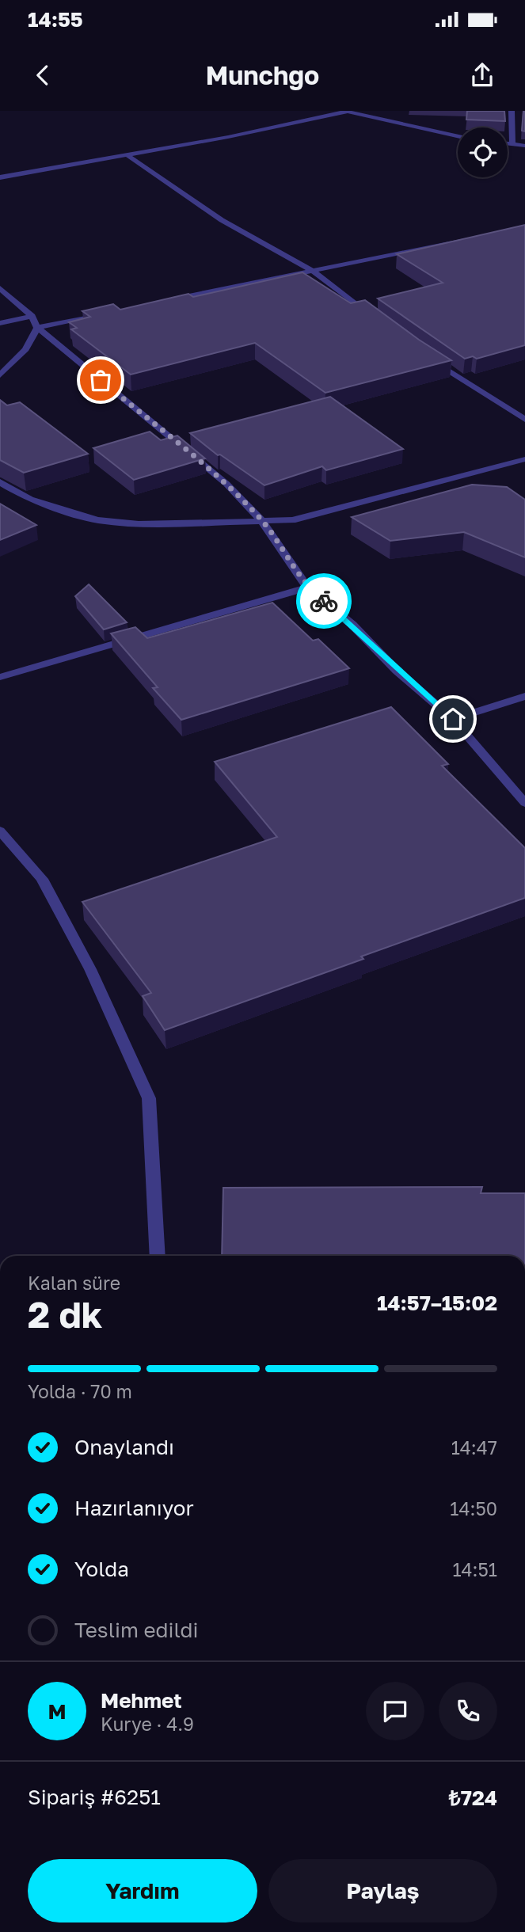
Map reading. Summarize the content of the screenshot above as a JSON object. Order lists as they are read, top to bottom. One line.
{"page":{"status":"14:55","header":"Munchgo","heading":["2 dk","Kalan süre","14:57–15:02"],"panel":["Mehmet","Kurye · 4.9","Sipariş #6251","₺724"],"bar":"Yolda · 70 m","list":[["Onaylandı","14:47"],["Hazırlanıyor","14:50"],["Yolda","14:51"],"Teslim edildi"],"round":"M","buttons":["Yardım","Paylaş"]}}
